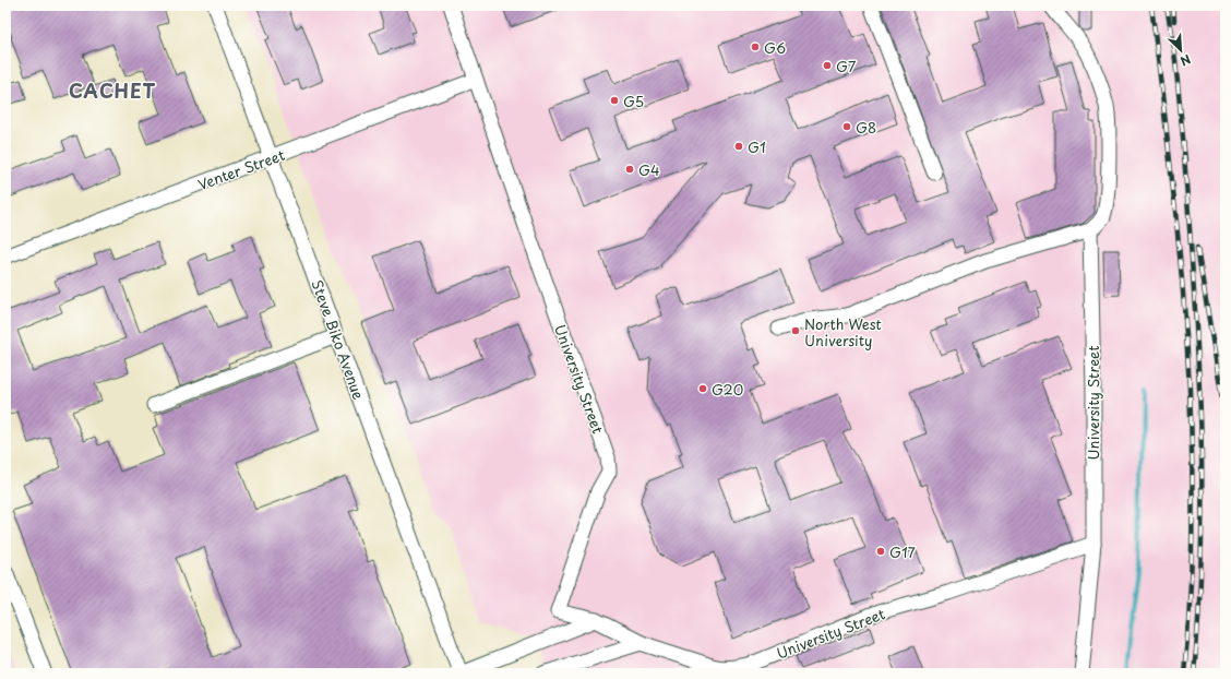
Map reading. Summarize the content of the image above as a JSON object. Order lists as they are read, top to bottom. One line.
{"streets":{"street":["Venter Street","Steve Biko Avenue","University Street"]},"crossings":[["Venter Street","Steve Biko Avenue"],["Venter Street","University Street"]],"districts":["CACHET"],"places":["G6","G7","G5","G8","G1","G4","North West University","G20","G17"],"north":"bottom right"}
